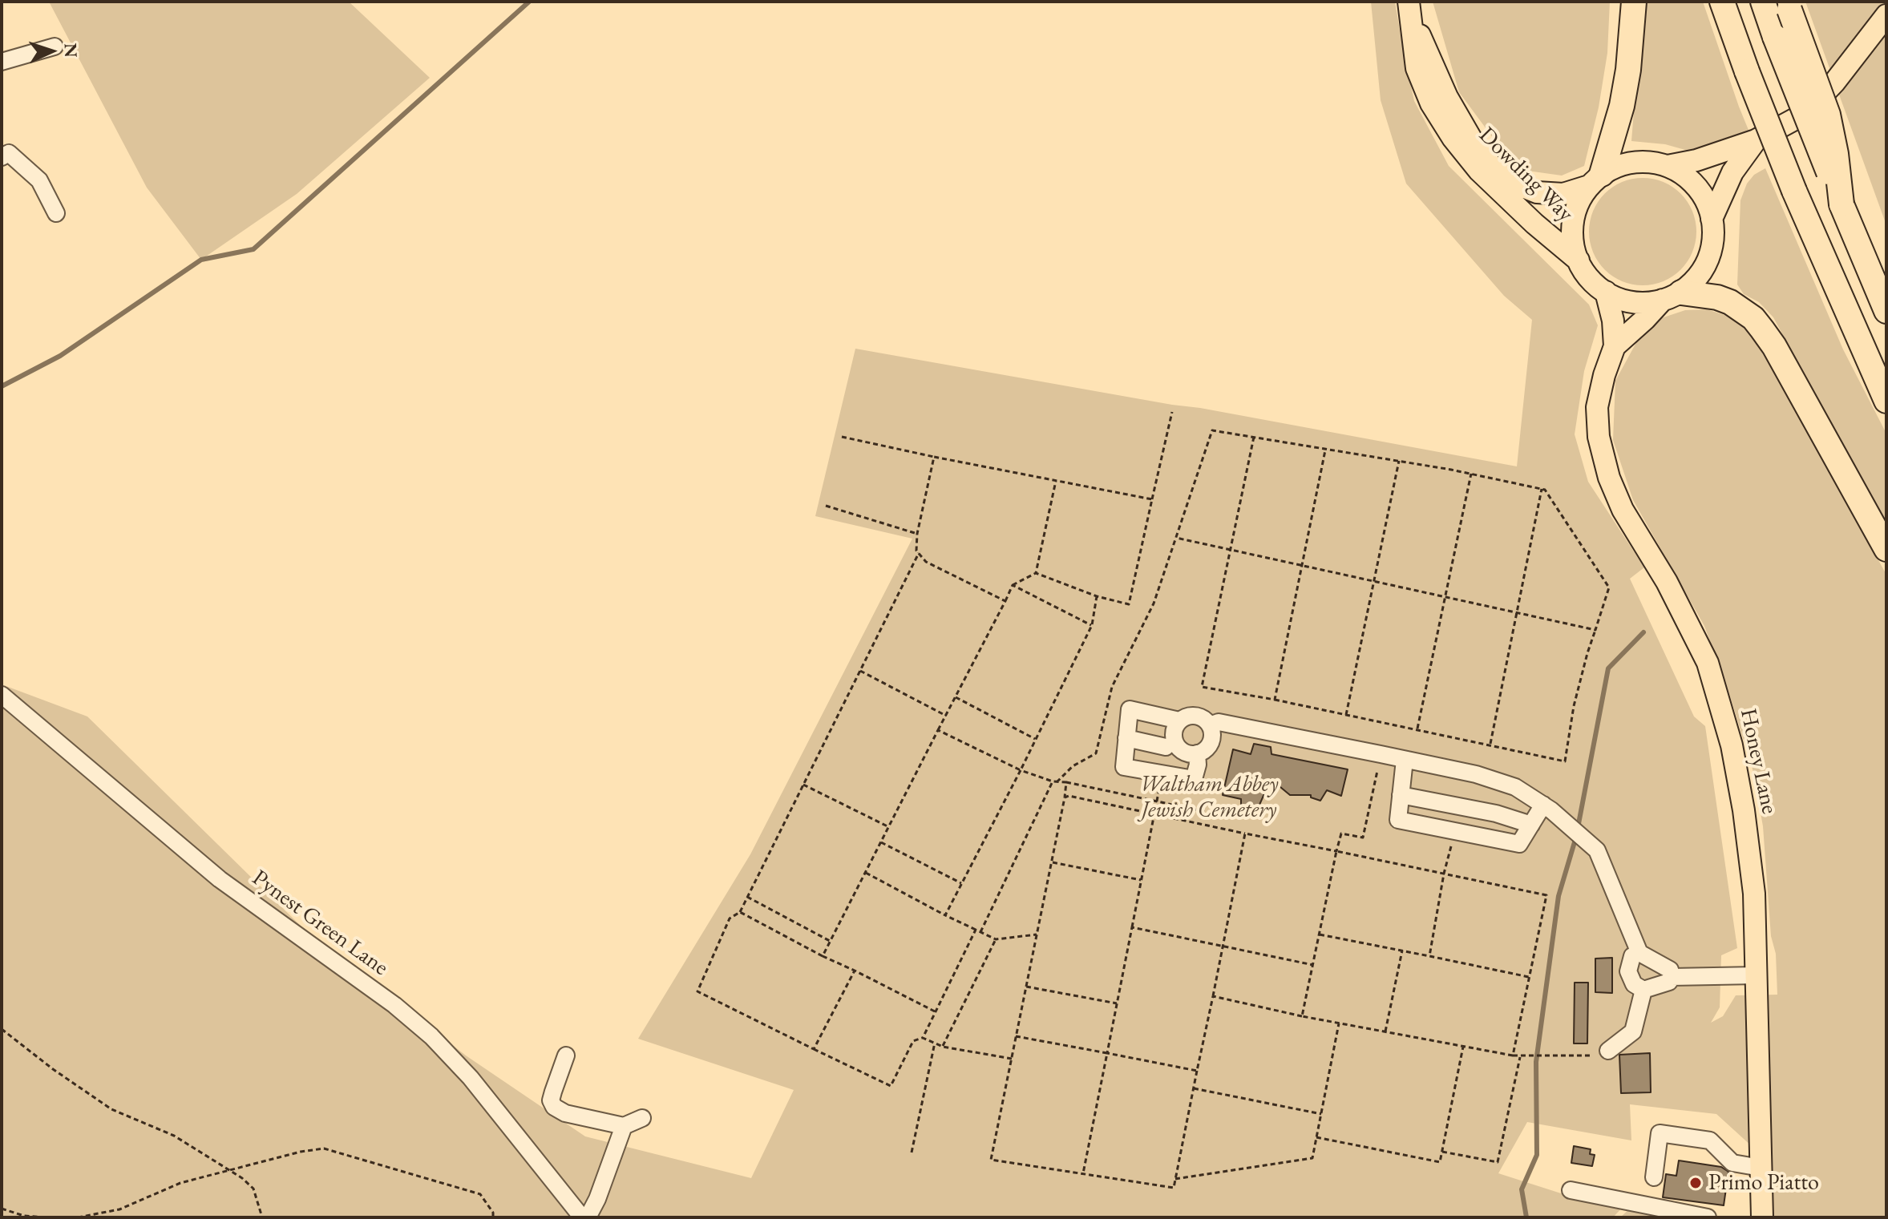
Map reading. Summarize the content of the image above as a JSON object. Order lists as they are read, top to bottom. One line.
{"streets":{"main road":["Dowding Way","Honey Lane"],"street":["Pynest Green Lane"]},"crossings":[["Dowding Way","Honey Lane"]],"parks":["Waltham Abbey Jewish Cemetery"],"places":["Primo Piatto"],"north":"right"}
